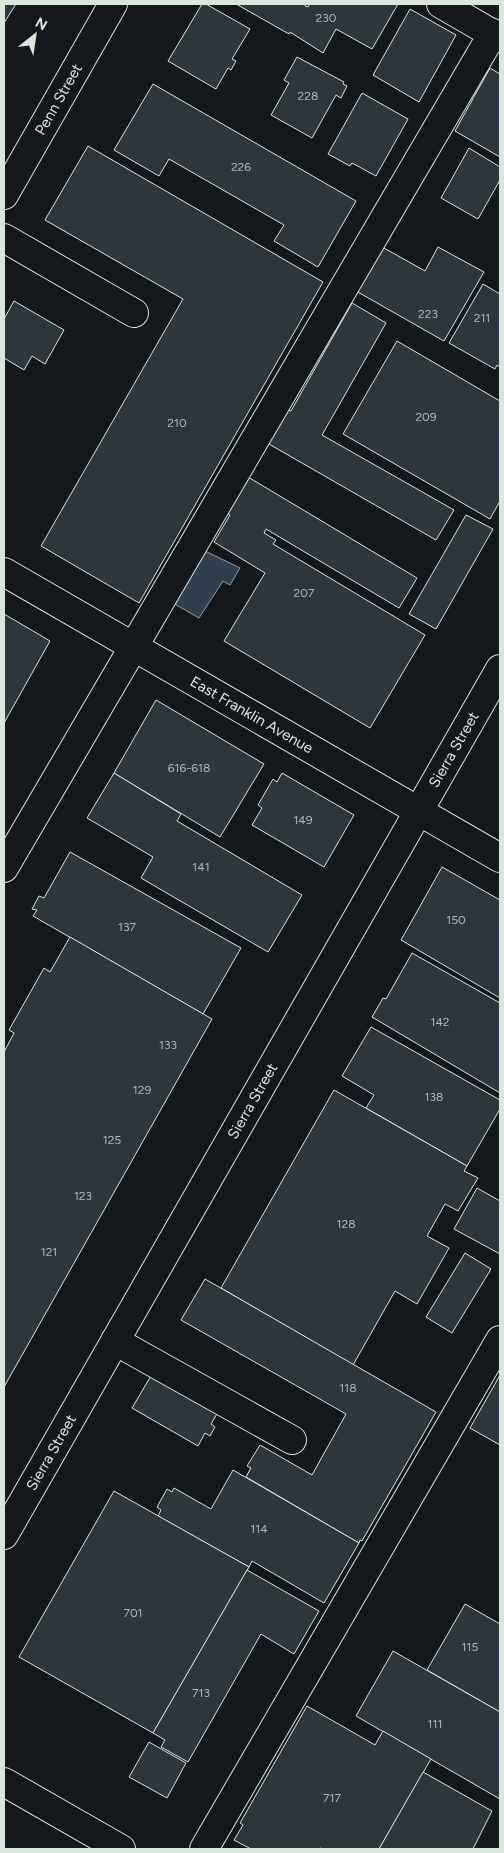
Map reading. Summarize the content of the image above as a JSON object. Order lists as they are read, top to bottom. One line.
{"streets":{"street":["Penn Street","East Franklin Avenue","Sierra Street"]},"crossings":[["East Franklin Avenue","Sierra Street"]],"house_numbers":["230","228","226","223","211","209","210","207","616-618","149","141","150","137","142","133","129","138","125","123","128","121","118","114","701","115","713","111","717"],"north":"top right"}
